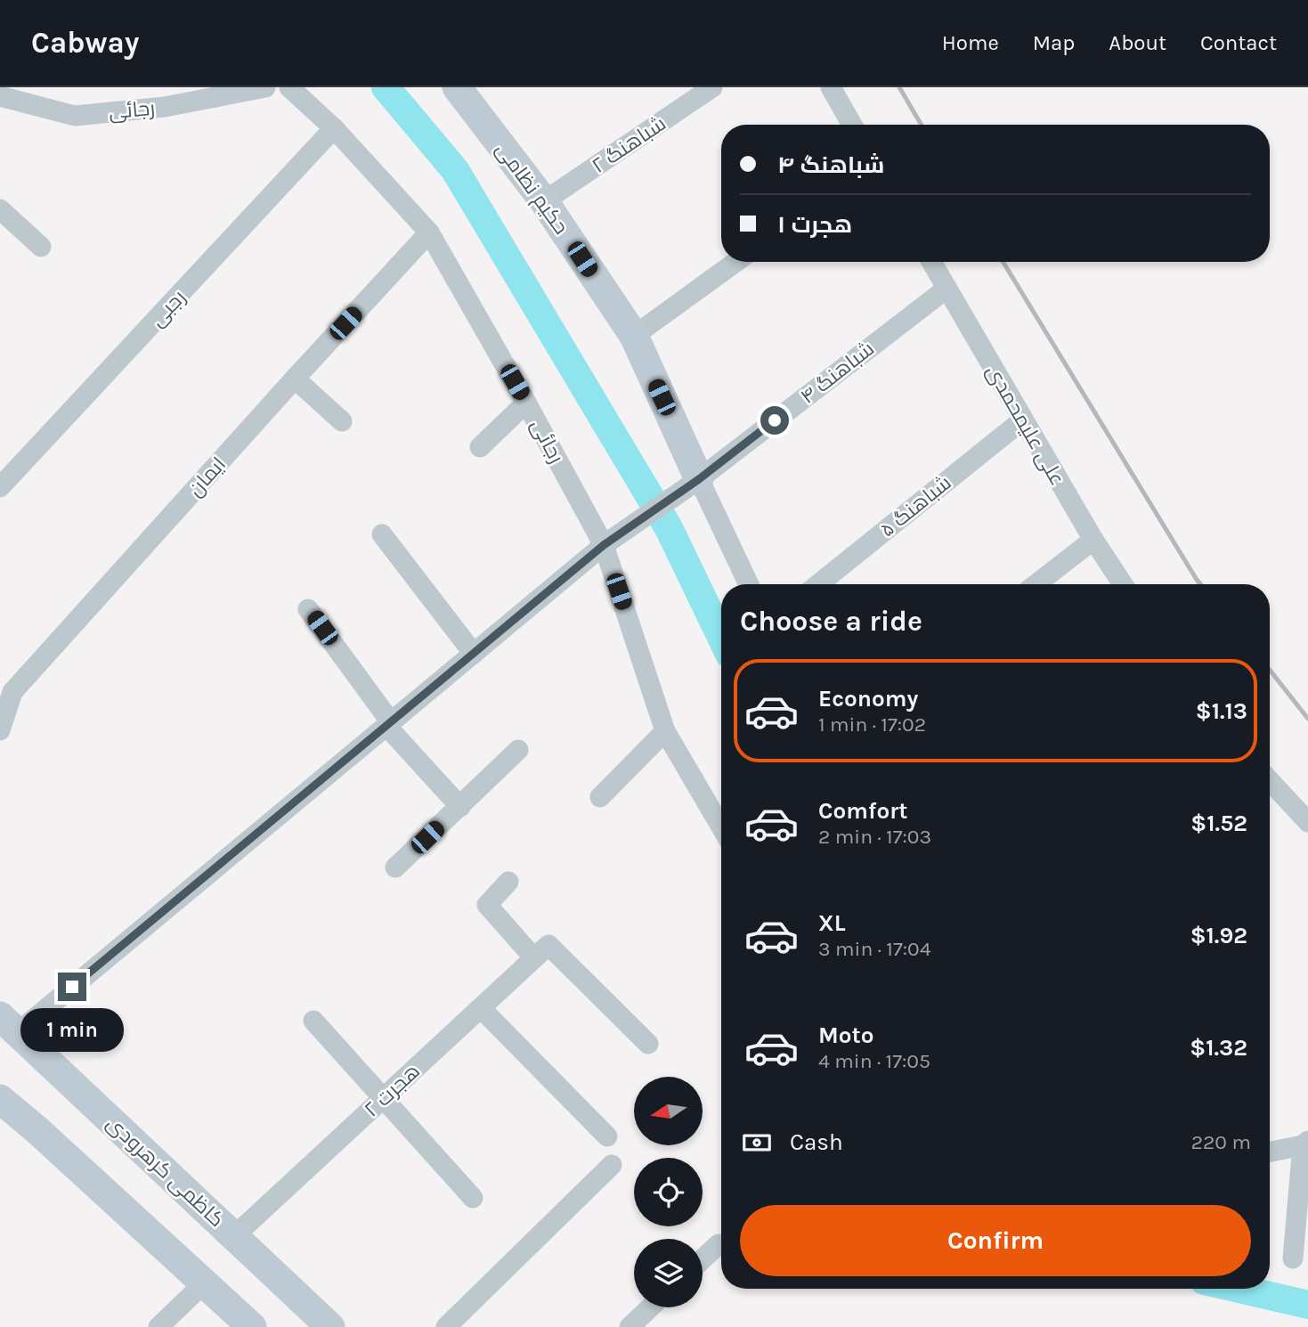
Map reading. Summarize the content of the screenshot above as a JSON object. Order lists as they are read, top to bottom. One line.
{"streets":{"main road":["حکیم نظامی","کاظمی کرهرودی"],"street":["رجائی","شباهنگ ۲","رجبی","شباهنگ ۴","علی علیمحمدی","ایمان","شباهنگ ۵","هجرت ۲"]},"crossings":[["رجائی","رجبی"],["رجائی","شباهنگ ۴"],["رجائی","ایمان"],["شباهنگ ۲","حکیم نظامی"],["حکیم نظامی","شباهنگ ۴"],["شباهنگ ۴","علی علیمحمدی"],["شباهنگ ۴","کاظمی کرهرودی"],["علی علیمحمدی","شباهنگ ۵"],["هجرت ۲","کاظمی کرهرودی"]],"north":"left","page":{"header":"Cabway","nav":["Home","Map","About","Contact"],"banner":["شباهنگ ۴","هجرت ۱"],"heading":"Choose a ride","list":[{"name":"Economy","note":"1 min · 17:02","value":"$1.13"},{"name":"Comfort","note":"2 min · 17:03","value":"$1.52"},{"name":"XL","note":"3 min · 17:04","value":"$1.92"},{"name":"Moto","note":"4 min · 17:05","value":"$1.32"}],"bubble":"1 min","pay":["Cash","220 m"],"buttons":"Confirm"}}
